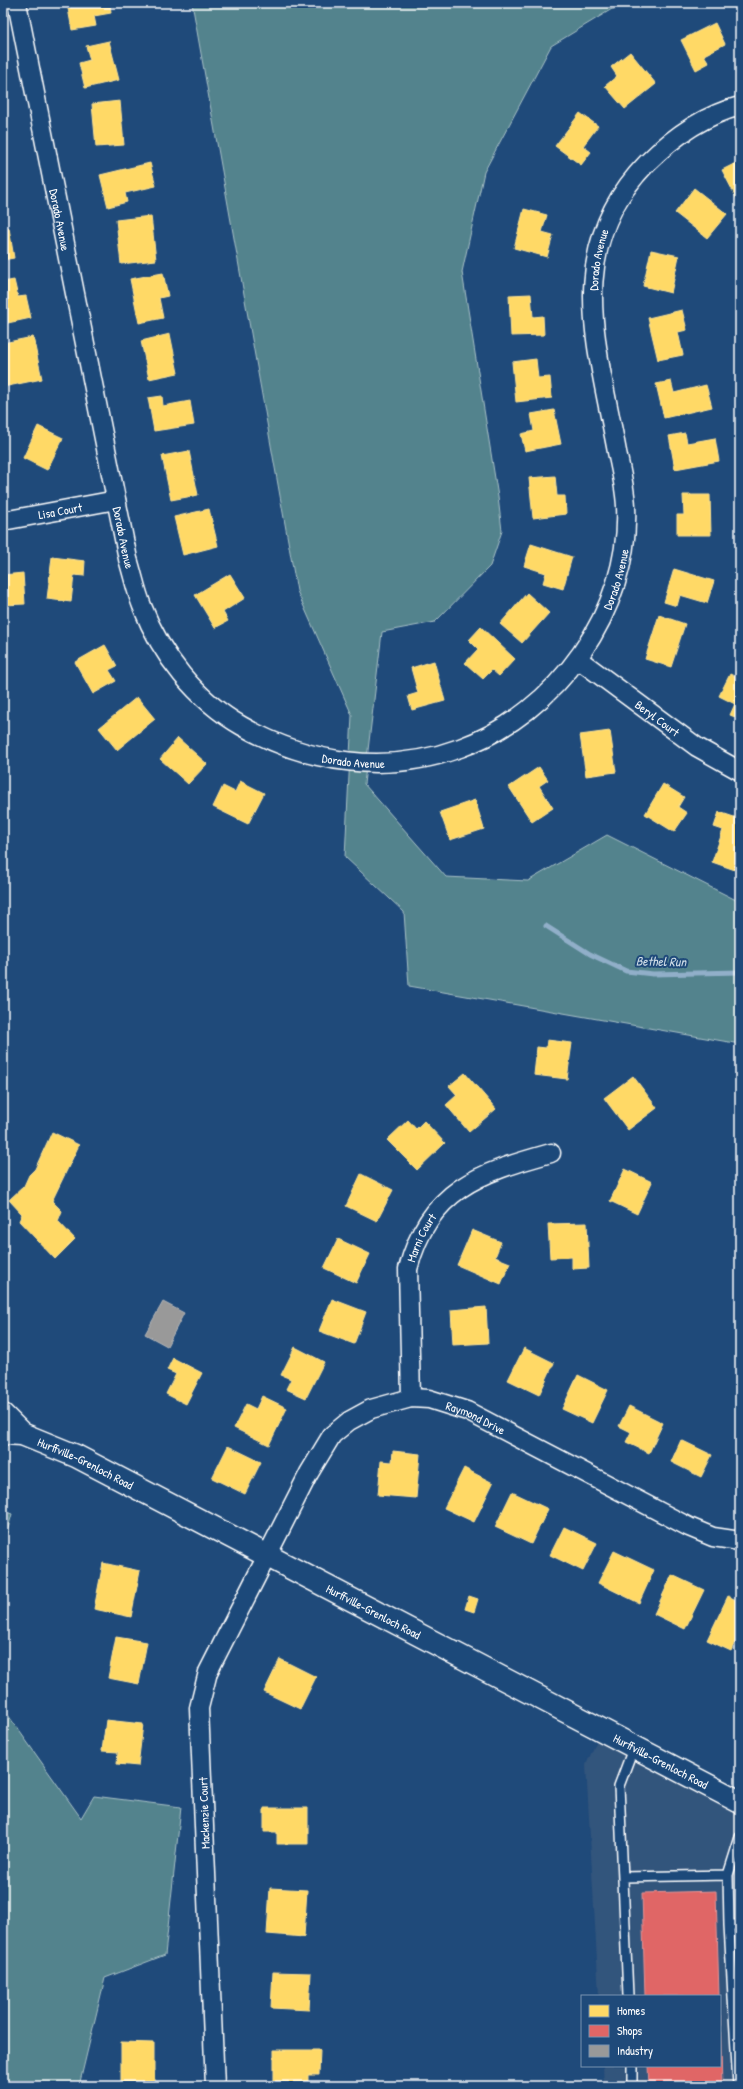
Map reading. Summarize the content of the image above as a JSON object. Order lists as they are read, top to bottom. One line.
{"streets":{"main road":["Hurffville-Grenloch Road"],"street":["Dorado Avenue","Lisa Court","Beryl Court","Marni Court","Raymond Drive","Mackenzie Court"]},"crossings":[["Dorado Avenue","Lisa Court"],["Dorado Avenue","Beryl Court"],["Marni Court","Raymond Drive"],["Raymond Drive","Hurffville-Grenloch Road"],["Raymond Drive","Mackenzie Court"],["Hurffville-Grenloch Road","Mackenzie Court"]],"water":["Bethel Run"],"legend":["Homes","Shops","Industry"]}
